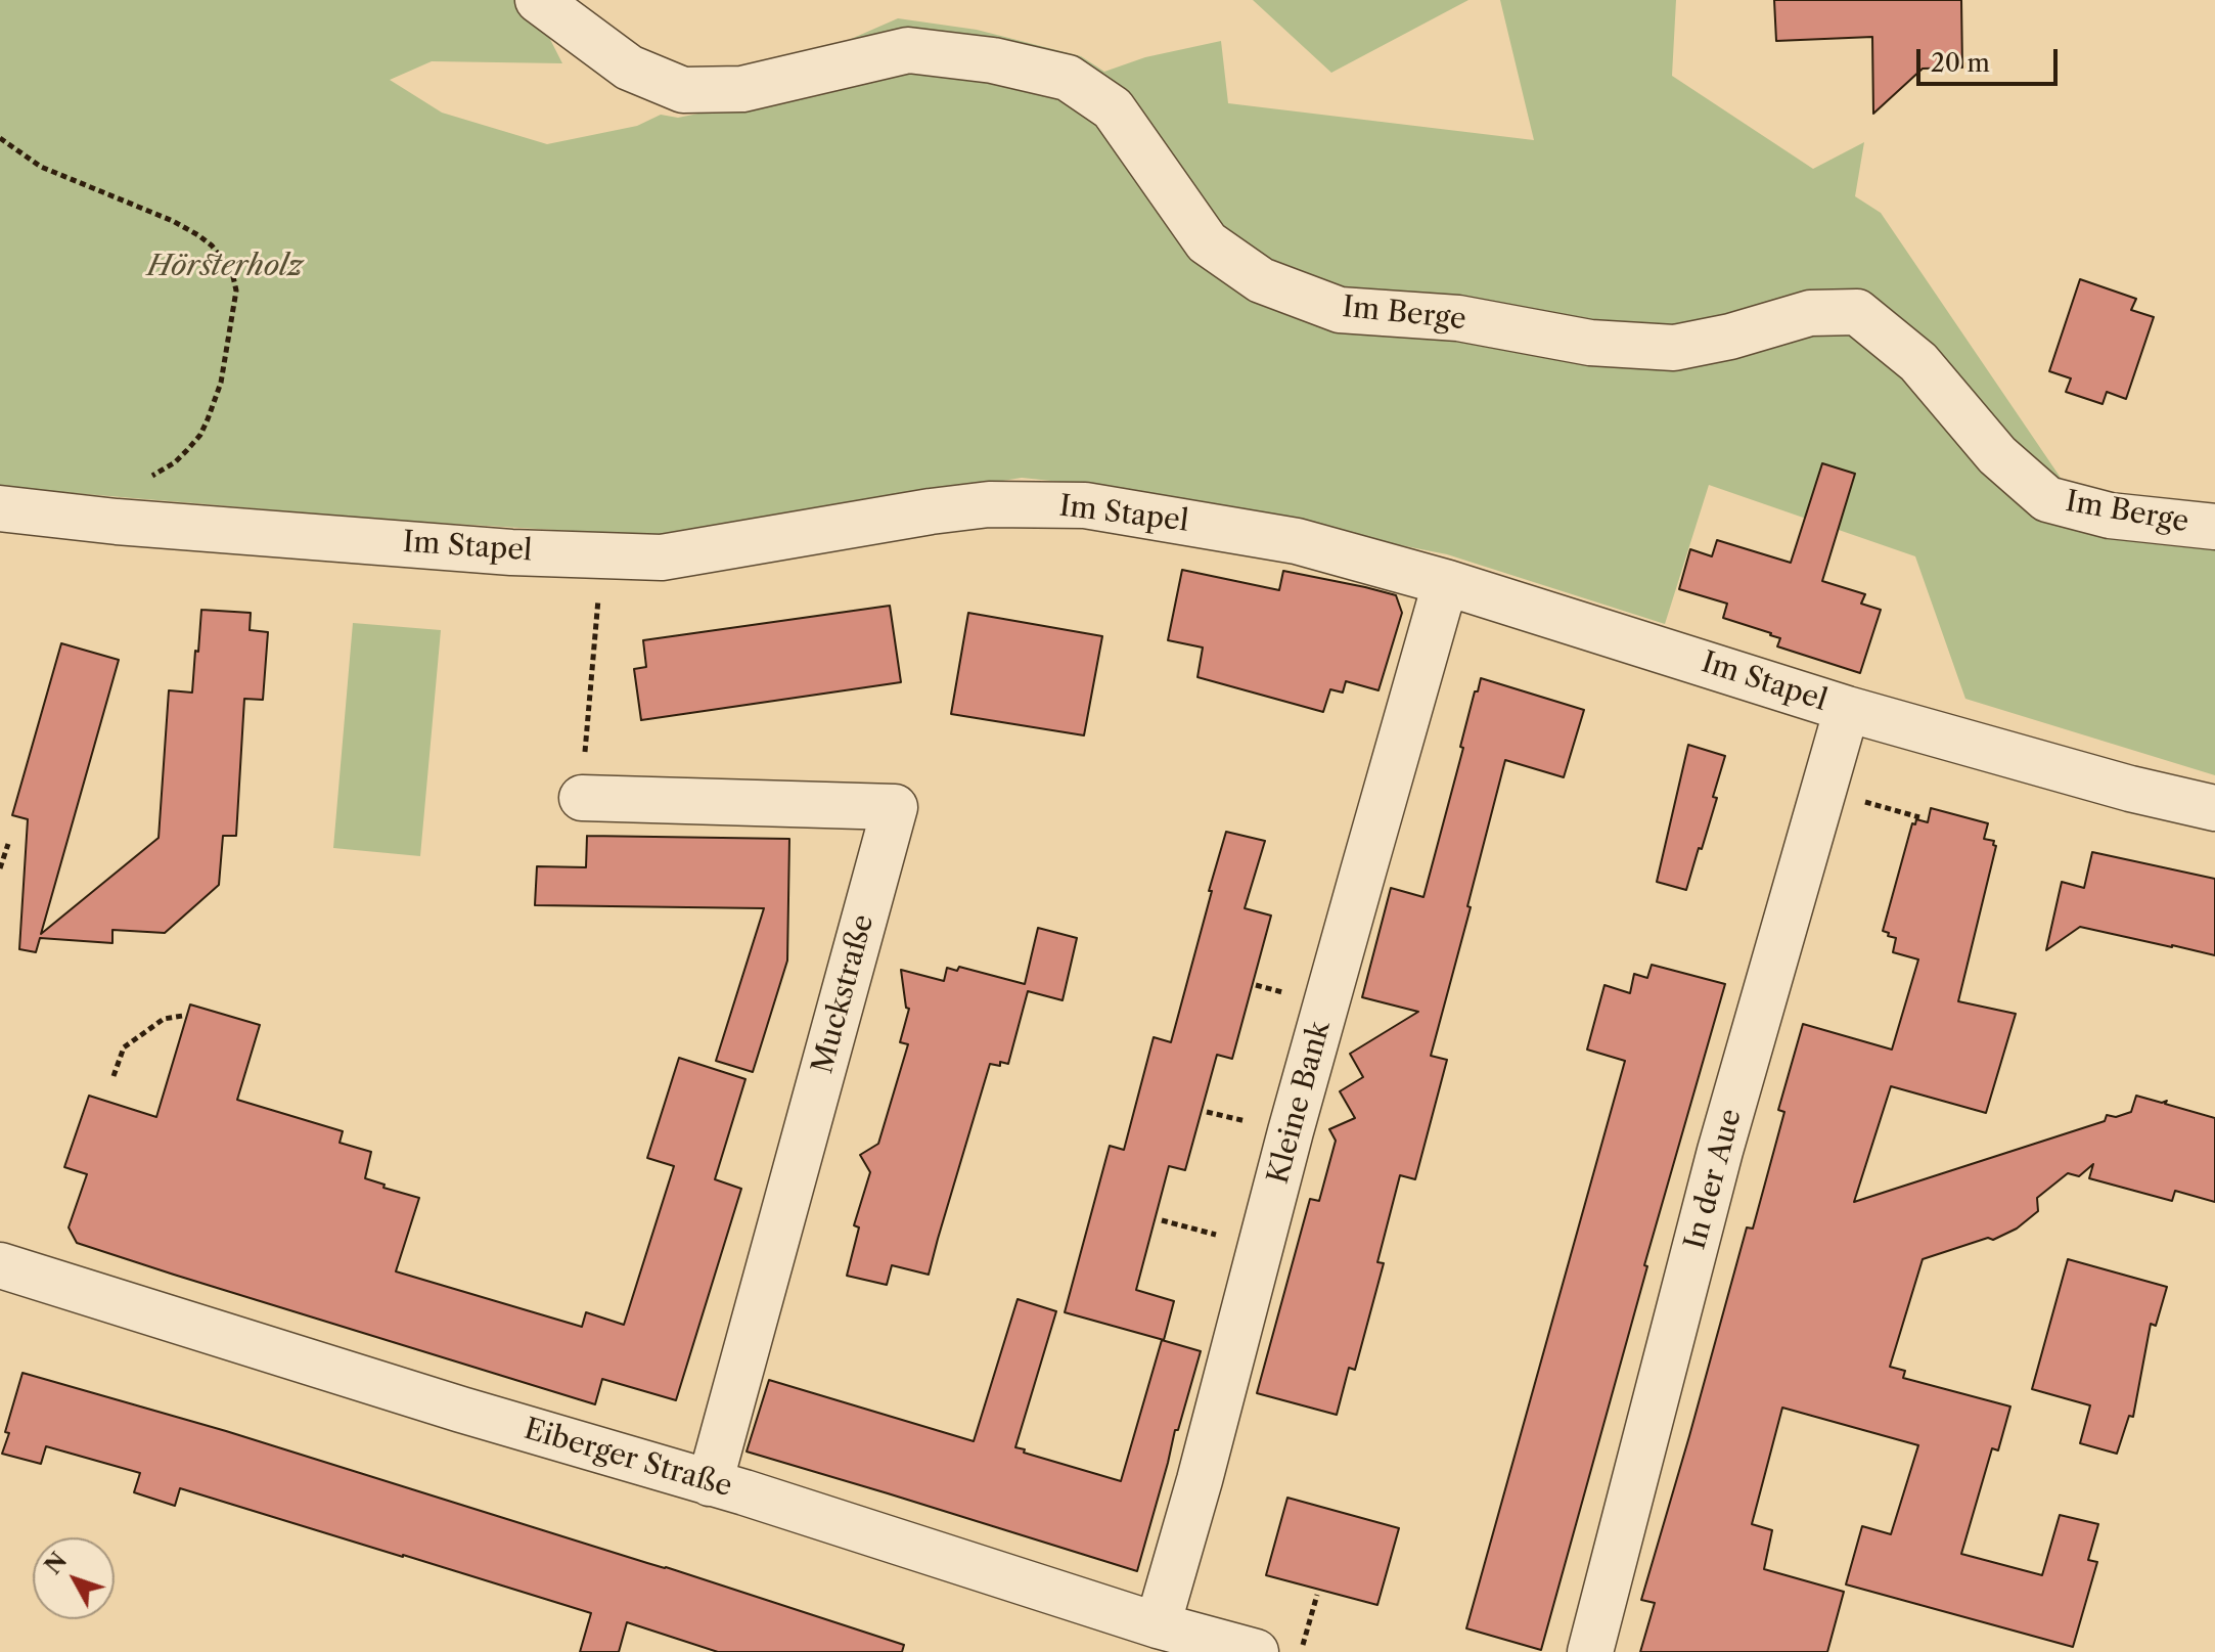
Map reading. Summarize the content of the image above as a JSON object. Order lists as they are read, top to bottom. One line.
{"streets":{"street":["Im Berge","Im Stapel","Muckstraße","Kleine Bank","In der Aue","Eiberger Straße"]},"crossings":[["Im Stapel","Kleine Bank"],["Im Stapel","In der Aue"],["Muckstraße","Eiberger Straße"],["Kleine Bank","Eiberger Straße"]],"parks":["Hörsterholz"],"scale_bar":"20 m","north":"top left"}
